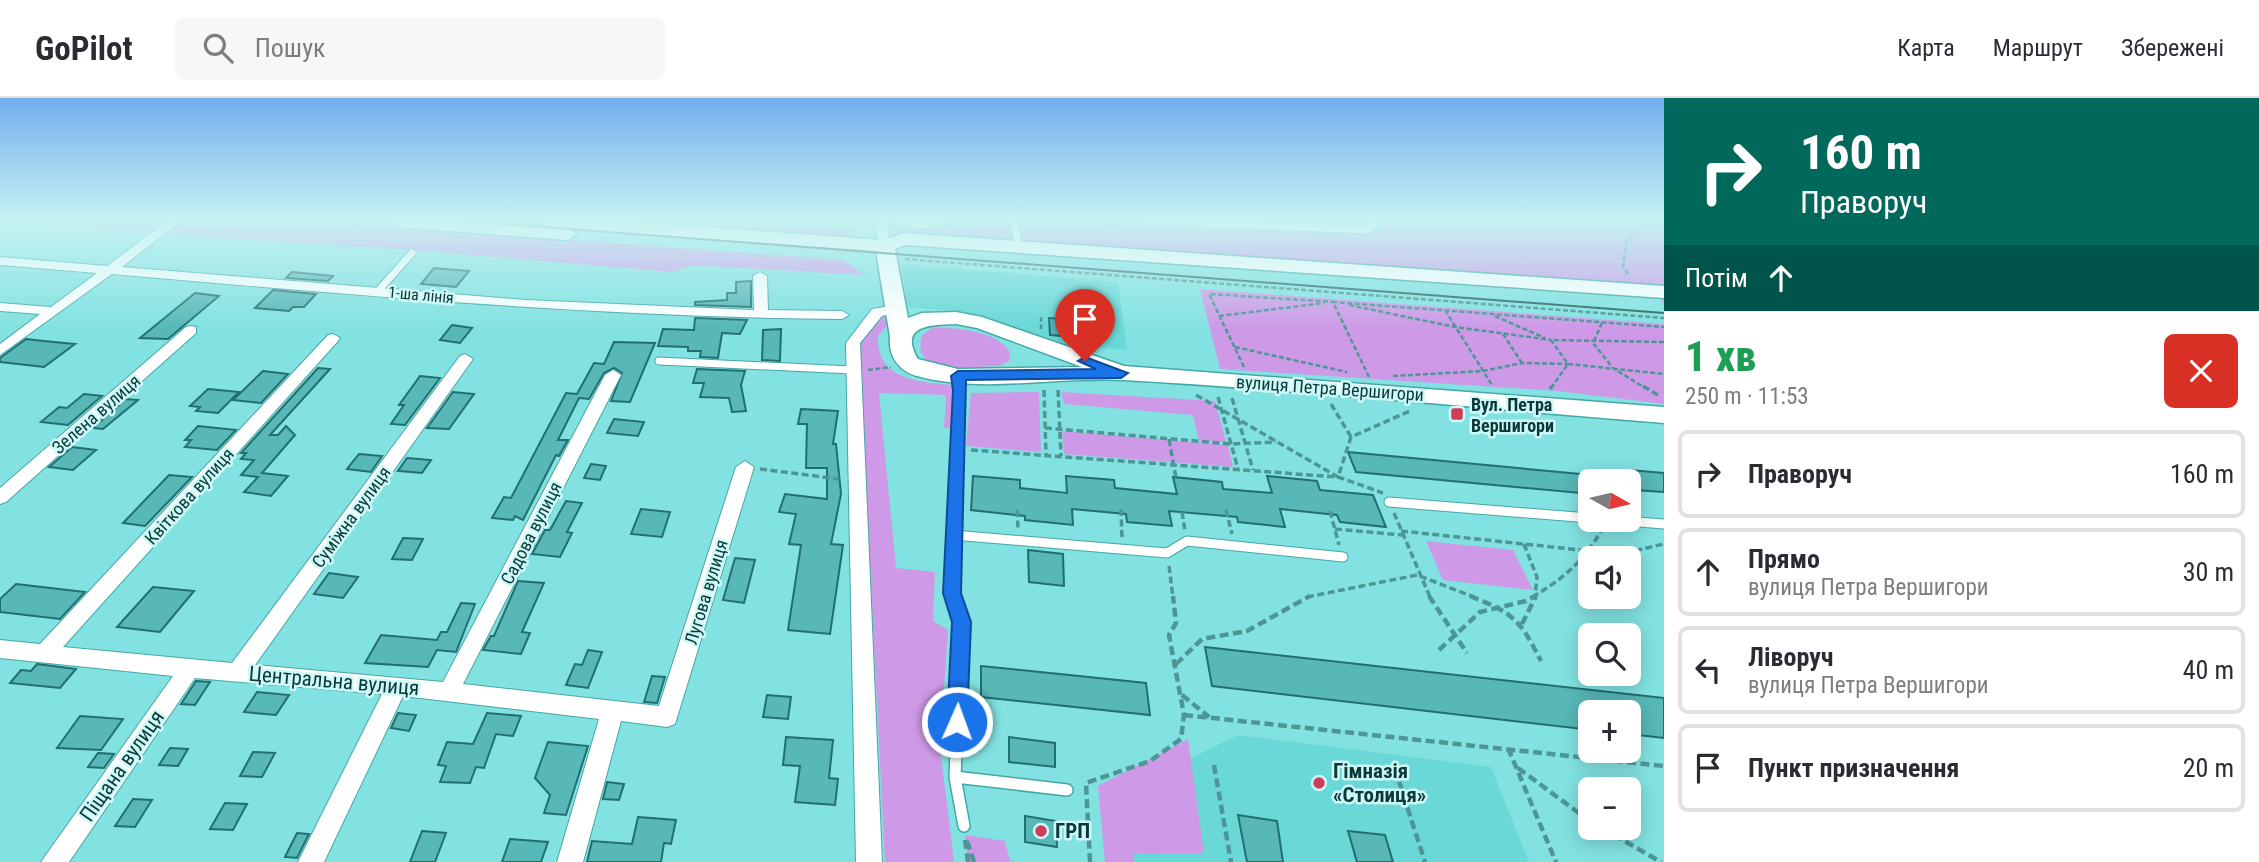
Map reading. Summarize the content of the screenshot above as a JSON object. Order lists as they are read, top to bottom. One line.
{"streets":{"main road":["вулиця Петра Вершигори"],"street":["1-ша лінія","Зелена вулиця","Квіткова вулиця","Суміжна вулиця","Садова вулиця","Лугова вулиця","Центральна вулиця","Піщана вулиця"]},"crossings":[["Квіткова вулиця","Центральна вулиця"],["Суміжна вулиця","Центральна вулиця"],["Садова вулиця","Центральна вулиця"],["Лугова вулиця","Центральна вулиця"],["Центральна вулиця","Піщана вулиця"]],"places":{"transit":["Вул. Петра Вершигори"],"other":["Гімназія «Столиця»","ГРП"]},"north":"right","page":{"header":"GoPilot","search":"Пошук","nav":["Карта","Маршрут","Збережені"],"turn":["160 m","Праворуч"],"then":"Потім","heading":["1 хв","250 m · 11:53"],"list":[{"name":"Праворуч","value":"160 m"},{"name":"Прямо","note":"вулиця Петра Вершигори","value":"30 m"},{"name":"Ліворуч","note":"вулиця Петра Вершигори","value":"40 m"},{"name":"Пункт призначення","value":"20 m"}],"map_buttons":["+","−"]}}
